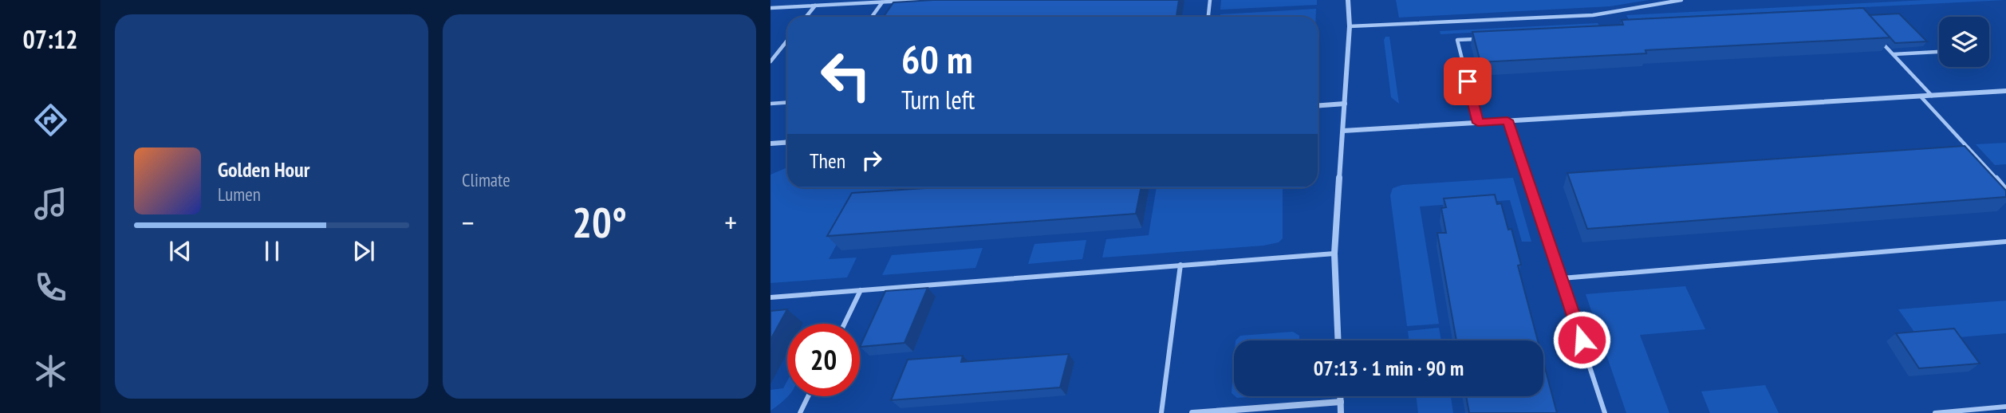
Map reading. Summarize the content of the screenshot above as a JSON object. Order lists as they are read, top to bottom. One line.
{"page":{"tabs":"07:12","tile":"Climate","turn":["60 m","Turn left"],"then":"Then","song":["Golden Hour","Lumen"],"heat":["−","20°","+"],"limit":"20","trip":"07:13 · 1 min · 90 m"}}
